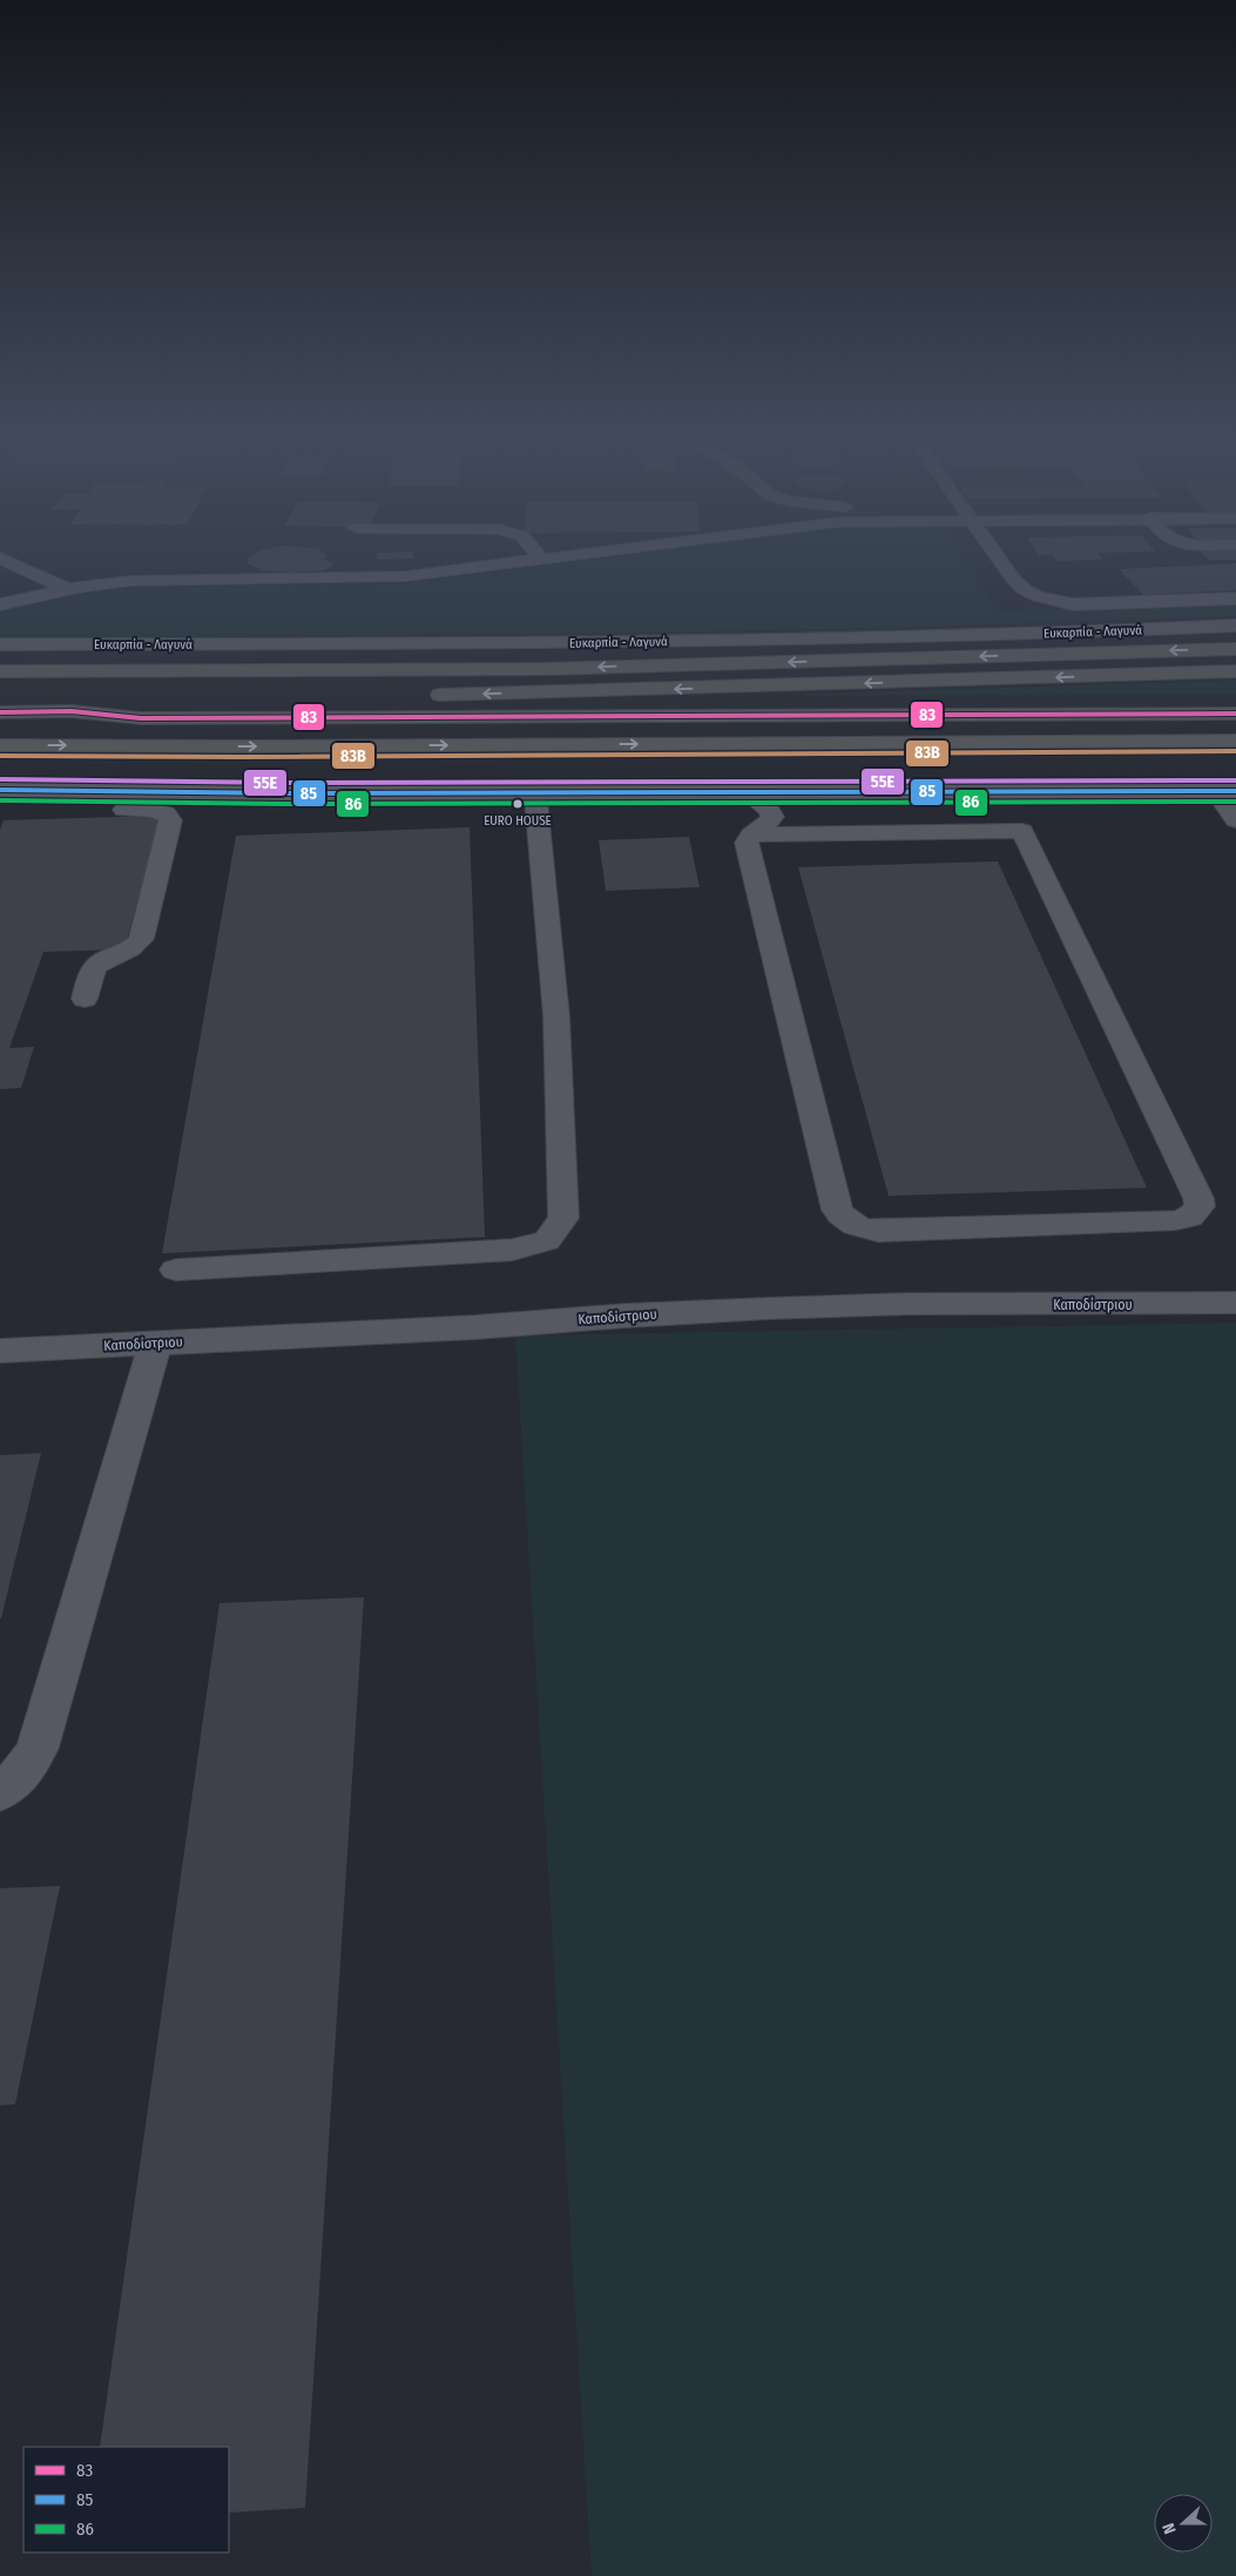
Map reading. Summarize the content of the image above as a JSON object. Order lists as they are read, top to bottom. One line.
{"streets":{"street":["Ευκαρπία - Λαγυνά","Καποδίστριου"]},"places":["EURO HOUSE"],"lines":["transit line 83","transit line 83B","transit line 55Ε","transit line 85","transit line 86"],"legend":["83","85","86"],"north":"left"}
